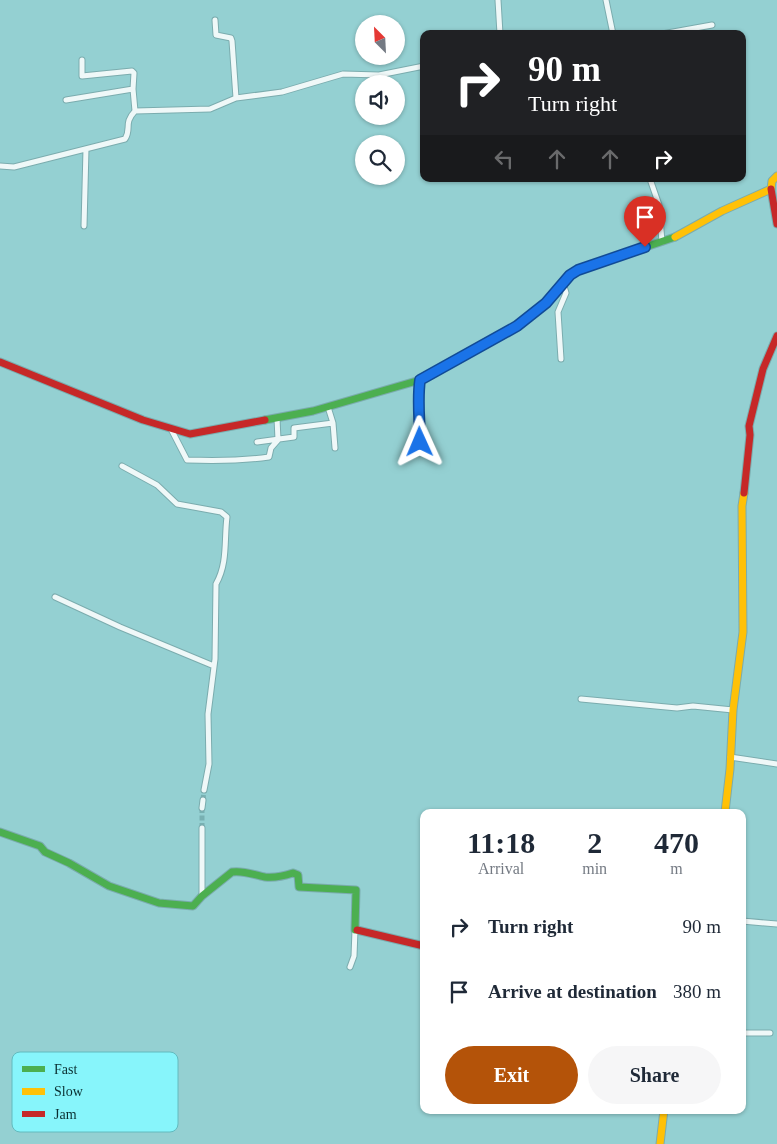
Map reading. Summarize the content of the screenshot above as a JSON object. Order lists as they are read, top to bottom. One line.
{"legend":["Fast","Slow","Jam"],"north":"top left","page":{"turn":["90 m","Turn right"],"eta":["11:18","Arrival","2","min","470","m"],"list":[{"name":"Turn right","value":"90 m"},{"name":"Arrive at destination","value":"380 m"}],"buttons":["Exit","Share"]}}
